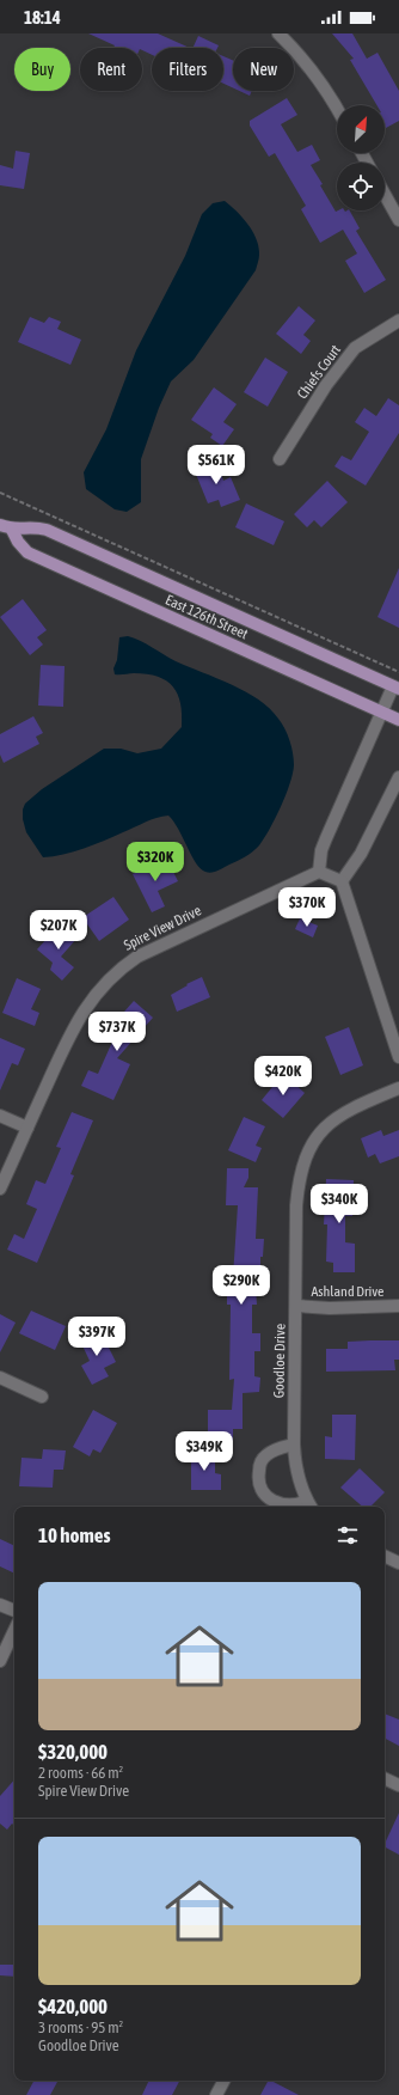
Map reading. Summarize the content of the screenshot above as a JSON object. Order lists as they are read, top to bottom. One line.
{"streets":{"main road":["East 126th Street"],"street":["Chiefs Court","Spire View Drive","Ashland Drive","Goodloe Drive"]},"crossings":[["Ashland Drive","Goodloe Drive"]],"north":"top right","page":{"status":"18:14","chip":["Buy","Rent","Filters","New"],"price":["$561K","$320K","$370K","$207K","$737K","$420K","$340K","$290K","$397K","$349K"],"heading":"10 homes","list":[{"name":"$320,000","note":"2 rooms · 66 m² · Spire View Drive"},{"name":"$420,000","note":"3 rooms · 95 m² · Goodloe Drive"}]}}
